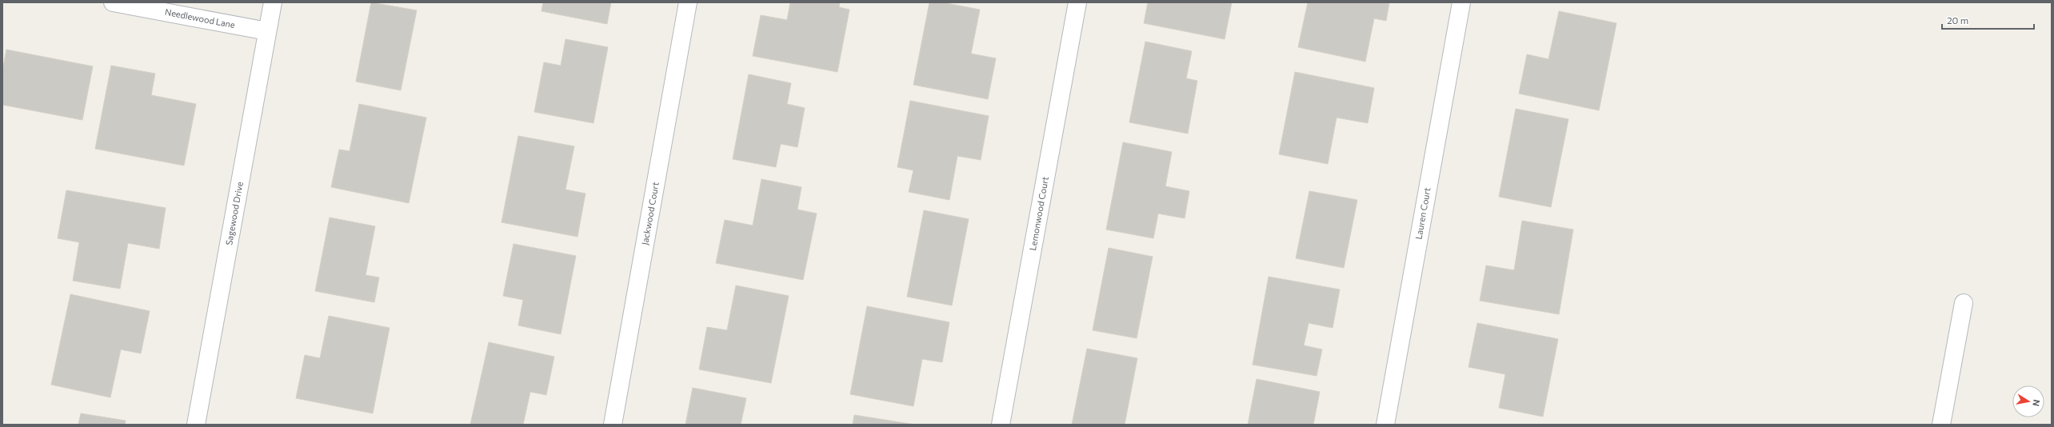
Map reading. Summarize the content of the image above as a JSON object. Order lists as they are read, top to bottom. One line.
{"streets":{"street":["Needlewood Lane","Sagewood Drive","Jackwood Court","Lemonwood Court","Lauren Court"]},"crossings":[["Needlewood Lane","Sagewood Drive"]],"scale_bar":"20 m","north":"right"}
